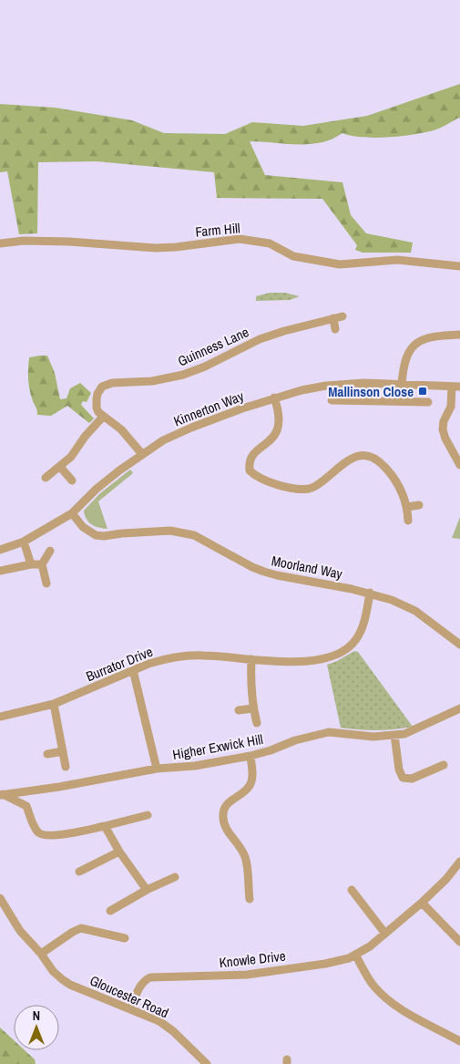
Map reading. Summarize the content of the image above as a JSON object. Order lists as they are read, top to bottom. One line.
{"streets":{"street":["Farm Hill","Guinness Lane","Kinnerton Way","Moorland Way","Burrator Drive","Higher Exwick Hill","Knowle Drive","Gloucester Road"]},"crossings":[["Kinnerton Way","Moorland Way"],["Moorland Way","Burrator Drive"],["Knowle Drive","Gloucester Road"]],"places":{"transit":["Mallinson Close"]},"north":"top"}
